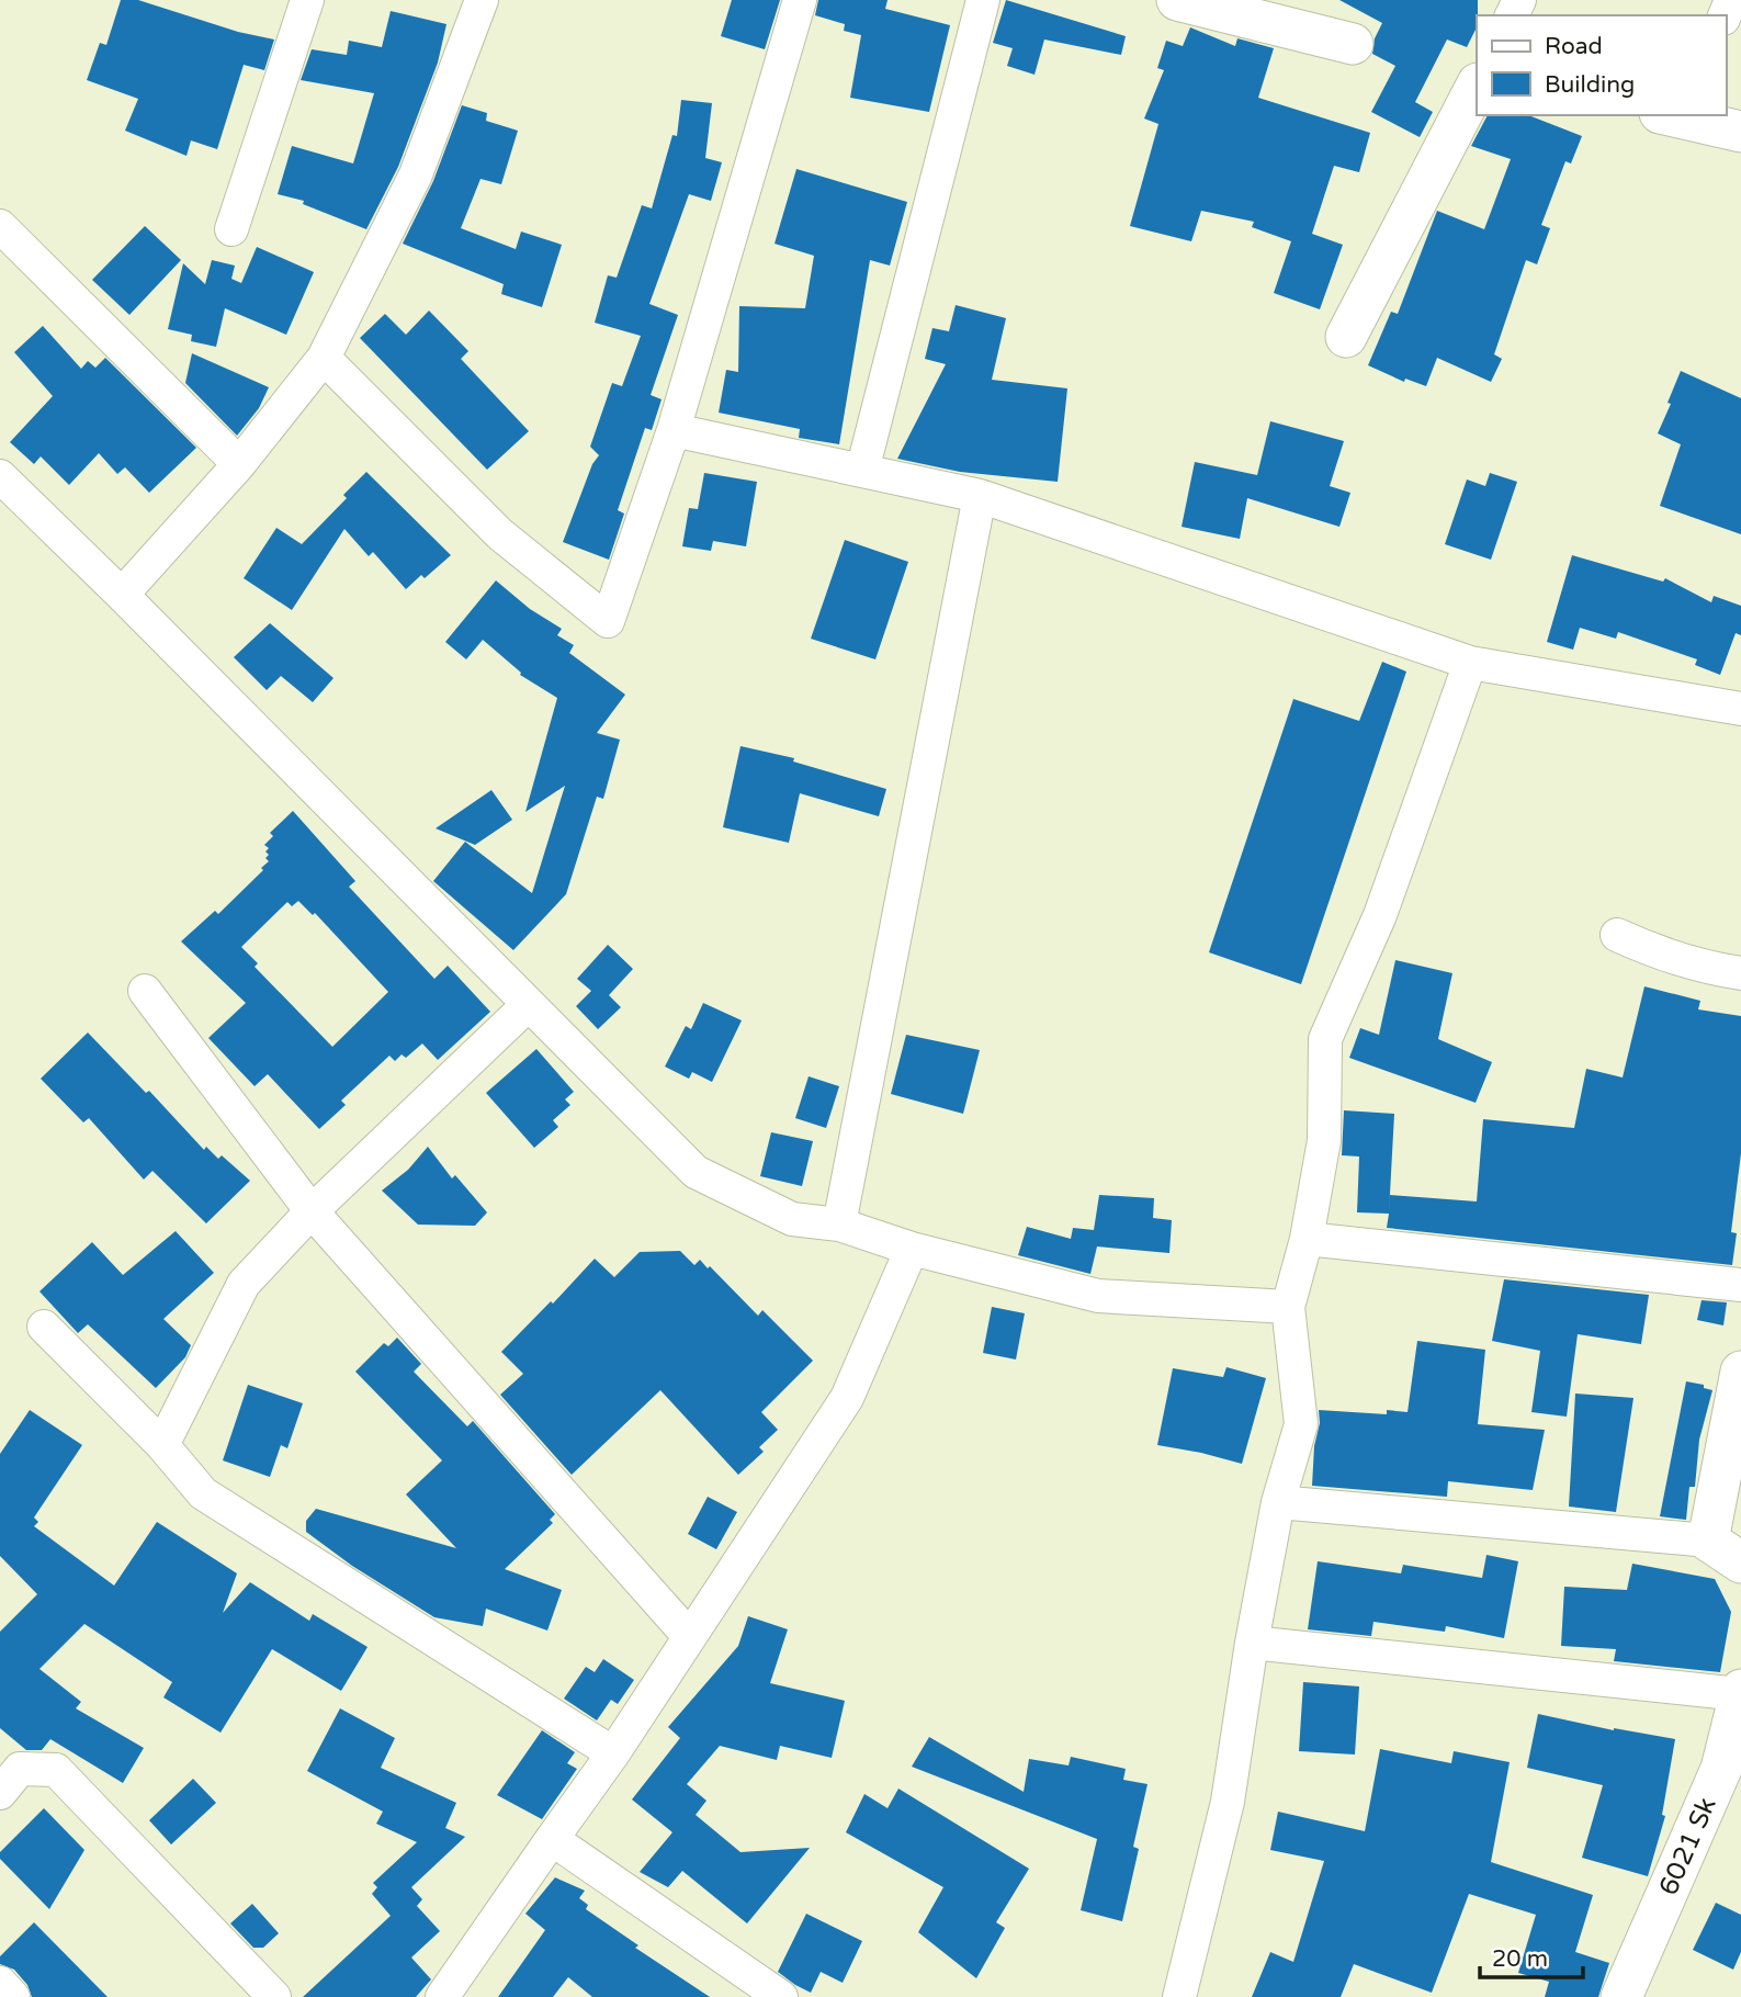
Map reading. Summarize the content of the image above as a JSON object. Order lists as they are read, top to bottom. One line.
{"streets":{"street":["6021 Sk"]},"legend":["Road","Building"],"scale_bar":"20 m"}
